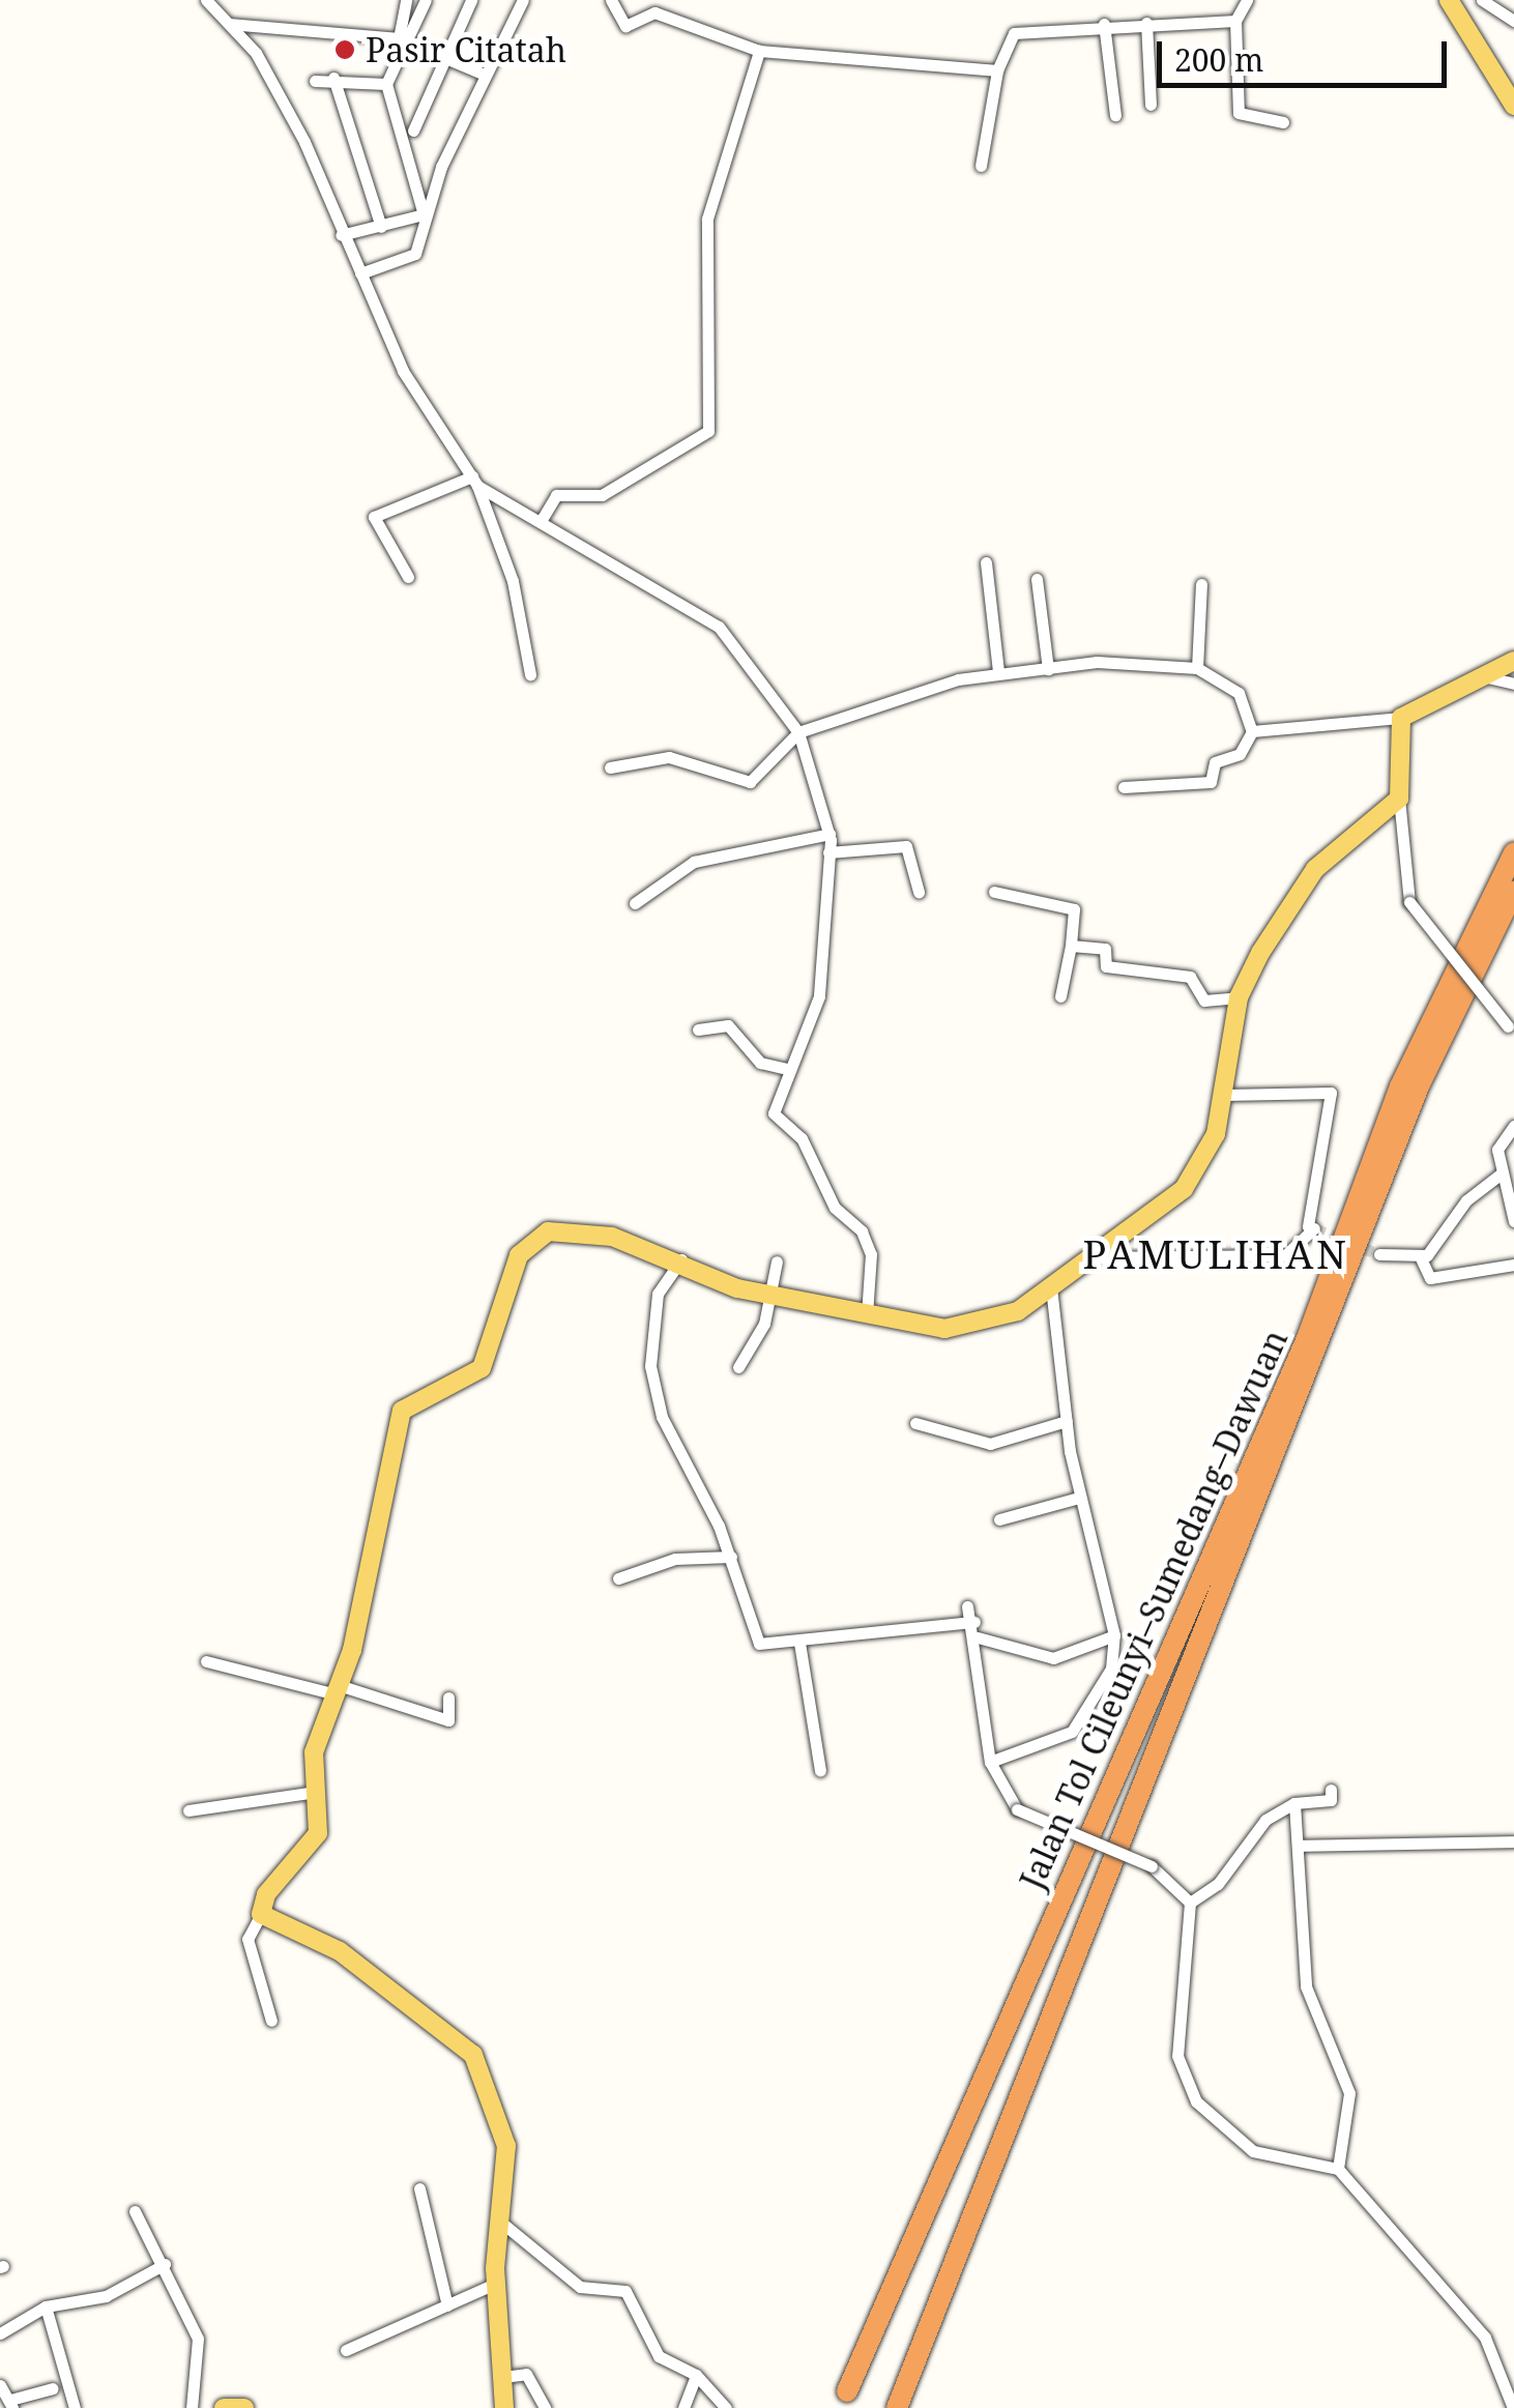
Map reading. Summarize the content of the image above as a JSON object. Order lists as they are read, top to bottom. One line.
{"streets":{"highway":["Jalan Tol Cileunyi–Sumedang–Dawuan"]},"districts":["PAMULIHAN"],"places":["Pasir Citatah"],"scale_bar":"200 m"}
